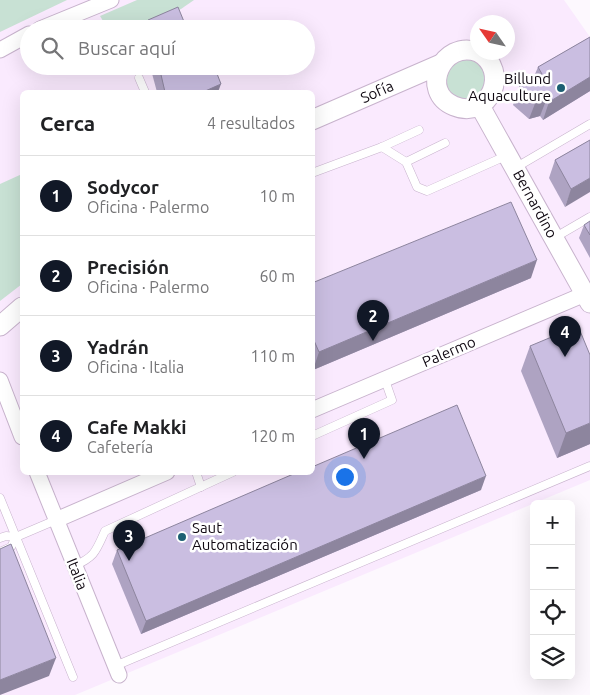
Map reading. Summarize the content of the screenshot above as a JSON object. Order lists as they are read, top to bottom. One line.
{"streets":{"street":["Sofía","Bernardino","Palermo","Italia"]},"crossings":[["Bernardino","Palermo"]],"places":["Billund Aquaculture","Saut Automatización"],"north":"top left","page":{"search":"Buscar aquí","heading":["Cerca","4 resultados"],"list":[{"mark":"1","name":"Sodycor","note":"Oficina · Palermo","value":"10 m"},{"mark":"2","name":"Precisión","note":"Oficina · Palermo","value":"60 m"},{"mark":"3","name":"Yadrán","note":"Oficina · Italia","value":"110 m"},{"mark":"4","name":"Cafe Makki","note":"Cafetería","value":"120 m"}],"pins":["2","4","1","3"],"map_buttons":["+","−"]}}
